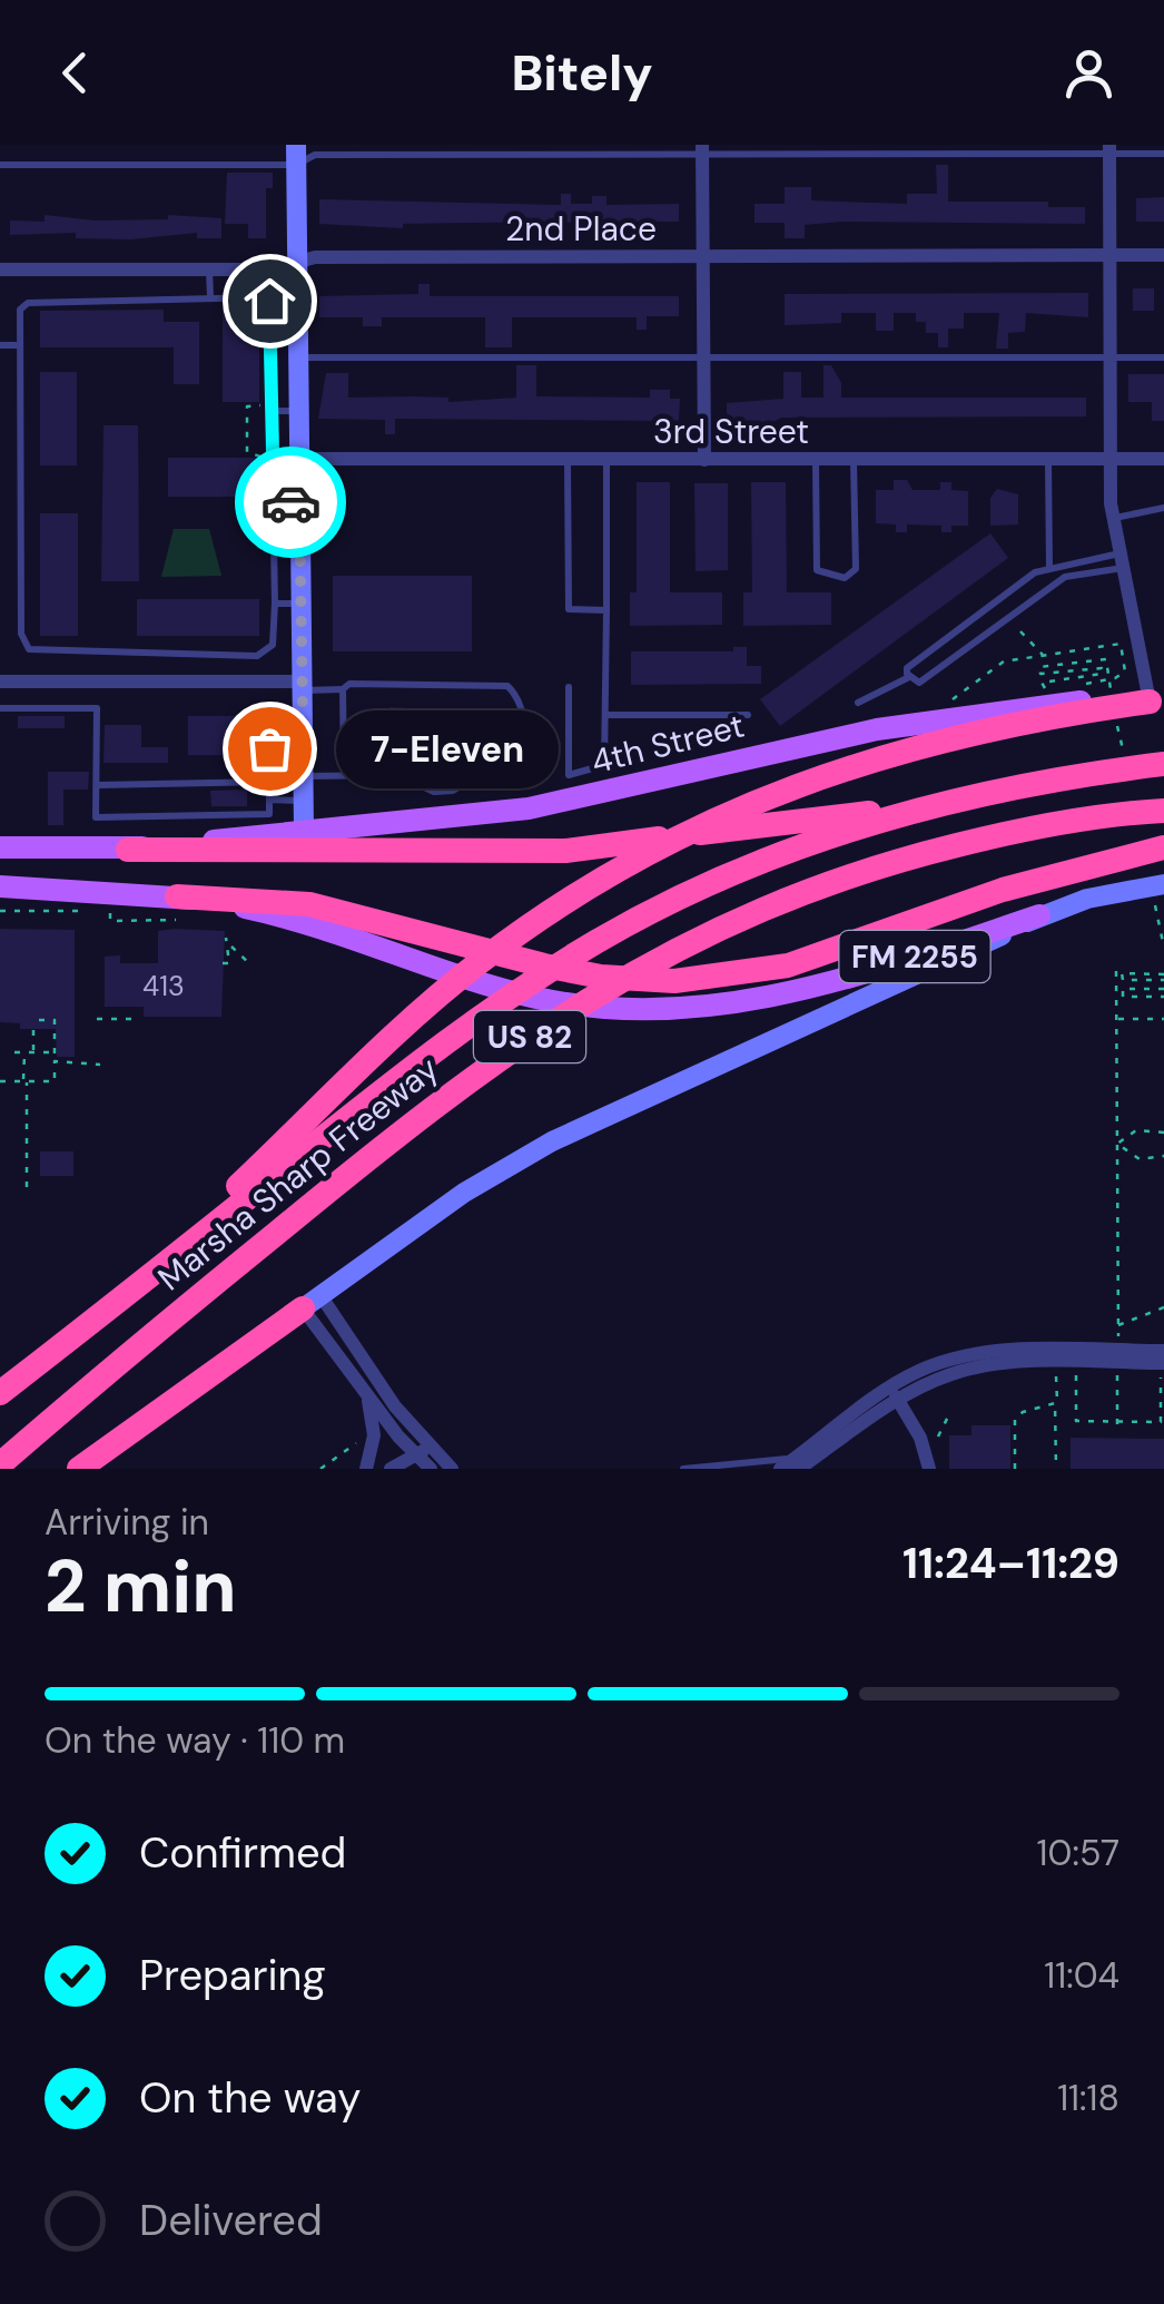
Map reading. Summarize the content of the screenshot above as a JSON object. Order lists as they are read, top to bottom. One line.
{"streets":{"highway":["US 82","Marsha Sharp Freeway"],"main road":["4th Street","FM 2255"],"street":["2nd Place","3rd Street"]},"places":["7-Eleven"],"house_numbers":["413"],"page":{"header":"Bitely","bubble":"7-Eleven","heading":["2 min","Arriving in","11:24–11:29"],"bar":"On the way · 110 m","list":[["Confirmed","10:57"],["Preparing","11:04"],["On the way","11:18"],"Delivered"]}}
